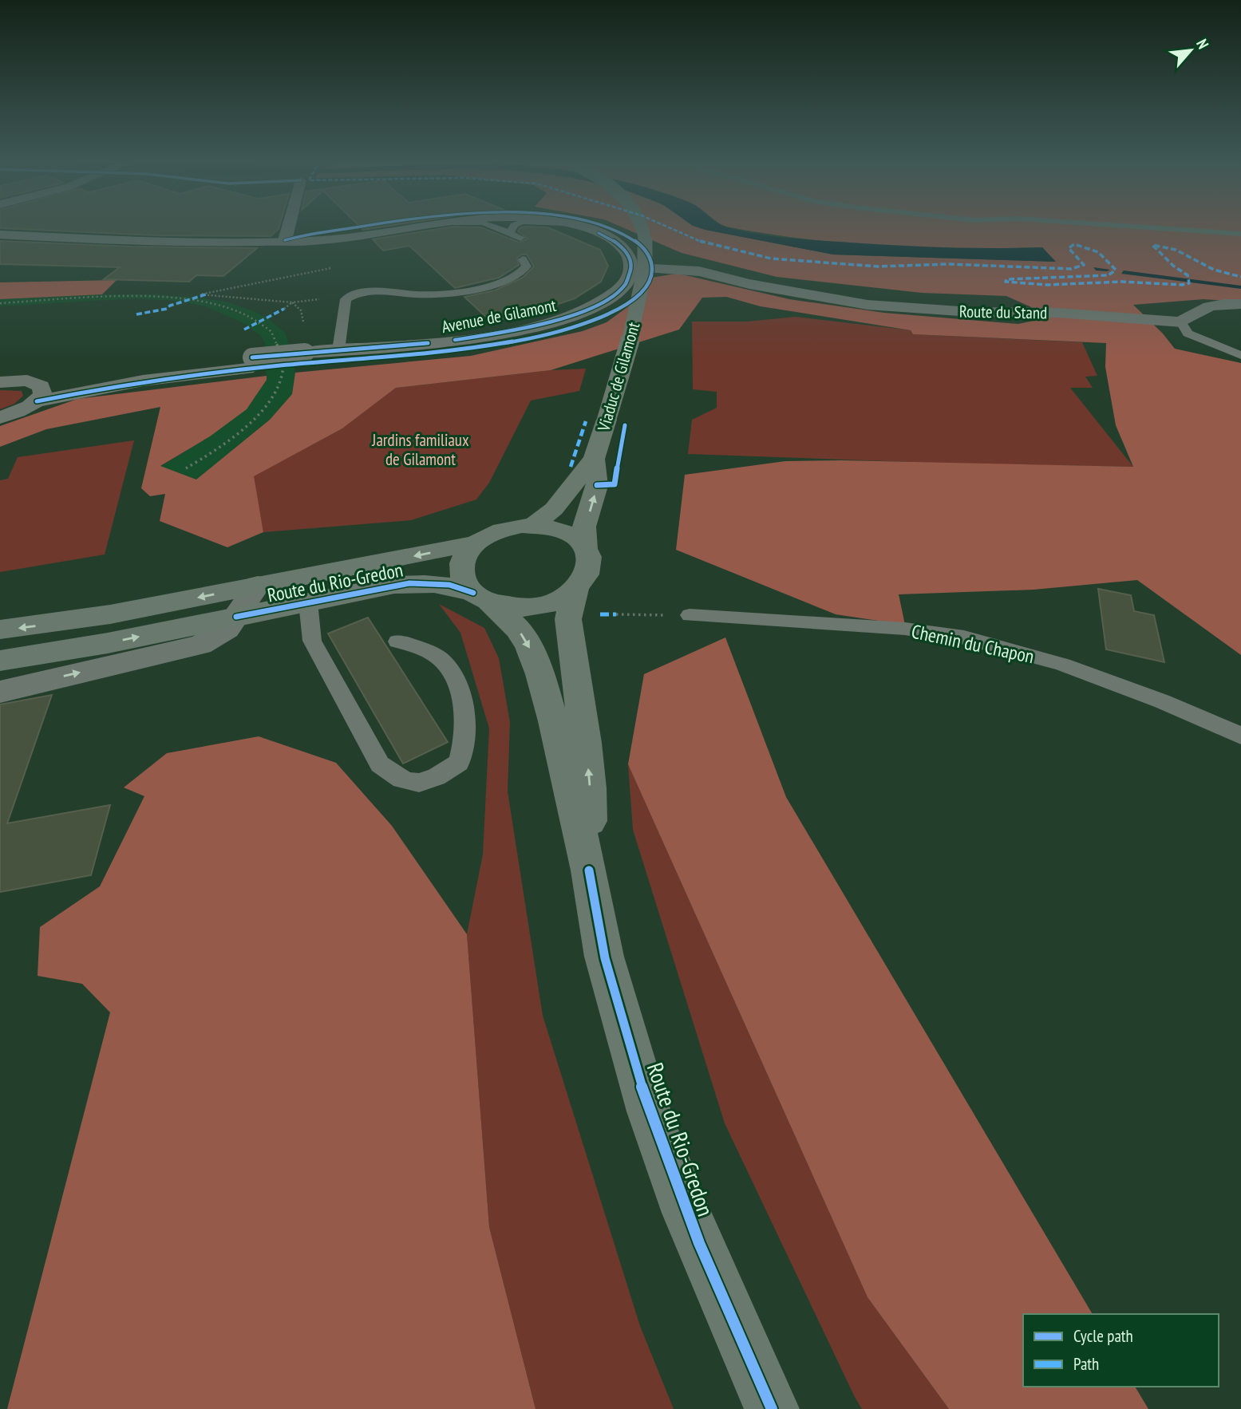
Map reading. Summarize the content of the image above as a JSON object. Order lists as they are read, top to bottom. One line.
{"streets":{"main road":["Viaduc de Gilamont","Route du Rio-Gredon"],"street":["Route du Stand","Avenue de Gilamont"],"lane":["Chemin du Chapon"]},"crossings":[["Route du Stand","Avenue de Gilamont"],["Viaduc de Gilamont","Route du Rio-Gredon"]],"parks":["Jardins familiaux de Gilamont"],"legend":["Cycle path","Path"],"north":"top right"}
